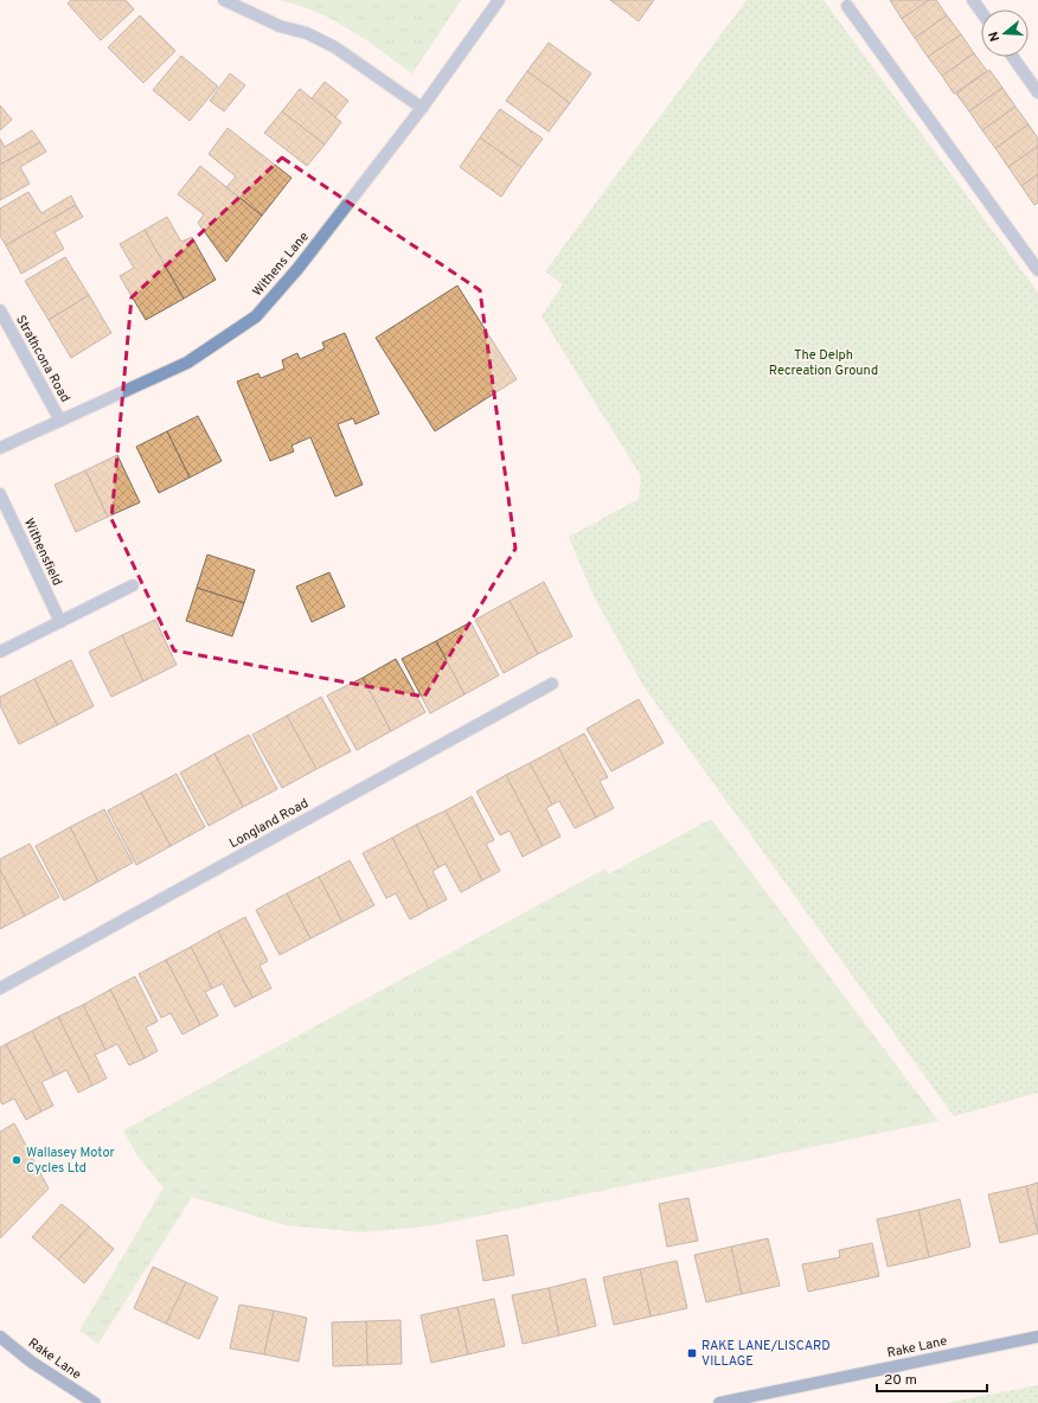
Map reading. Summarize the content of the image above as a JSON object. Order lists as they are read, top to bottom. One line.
{"streets":{"main road":["Rake Lane"],"street":["Withens Lane","Strathcona Road","Withensfield","Longland Road"]},"crossings":[["Withens Lane","Strathcona Road"]],"parks":["The Delph Recreation Ground"],"places":{"other":["Wallasey Motor Cycles Ltd"],"transit":["RAKE LANE/LISCARD VILLAGE"]},"scale_bar":"20 m","north":"left"}
